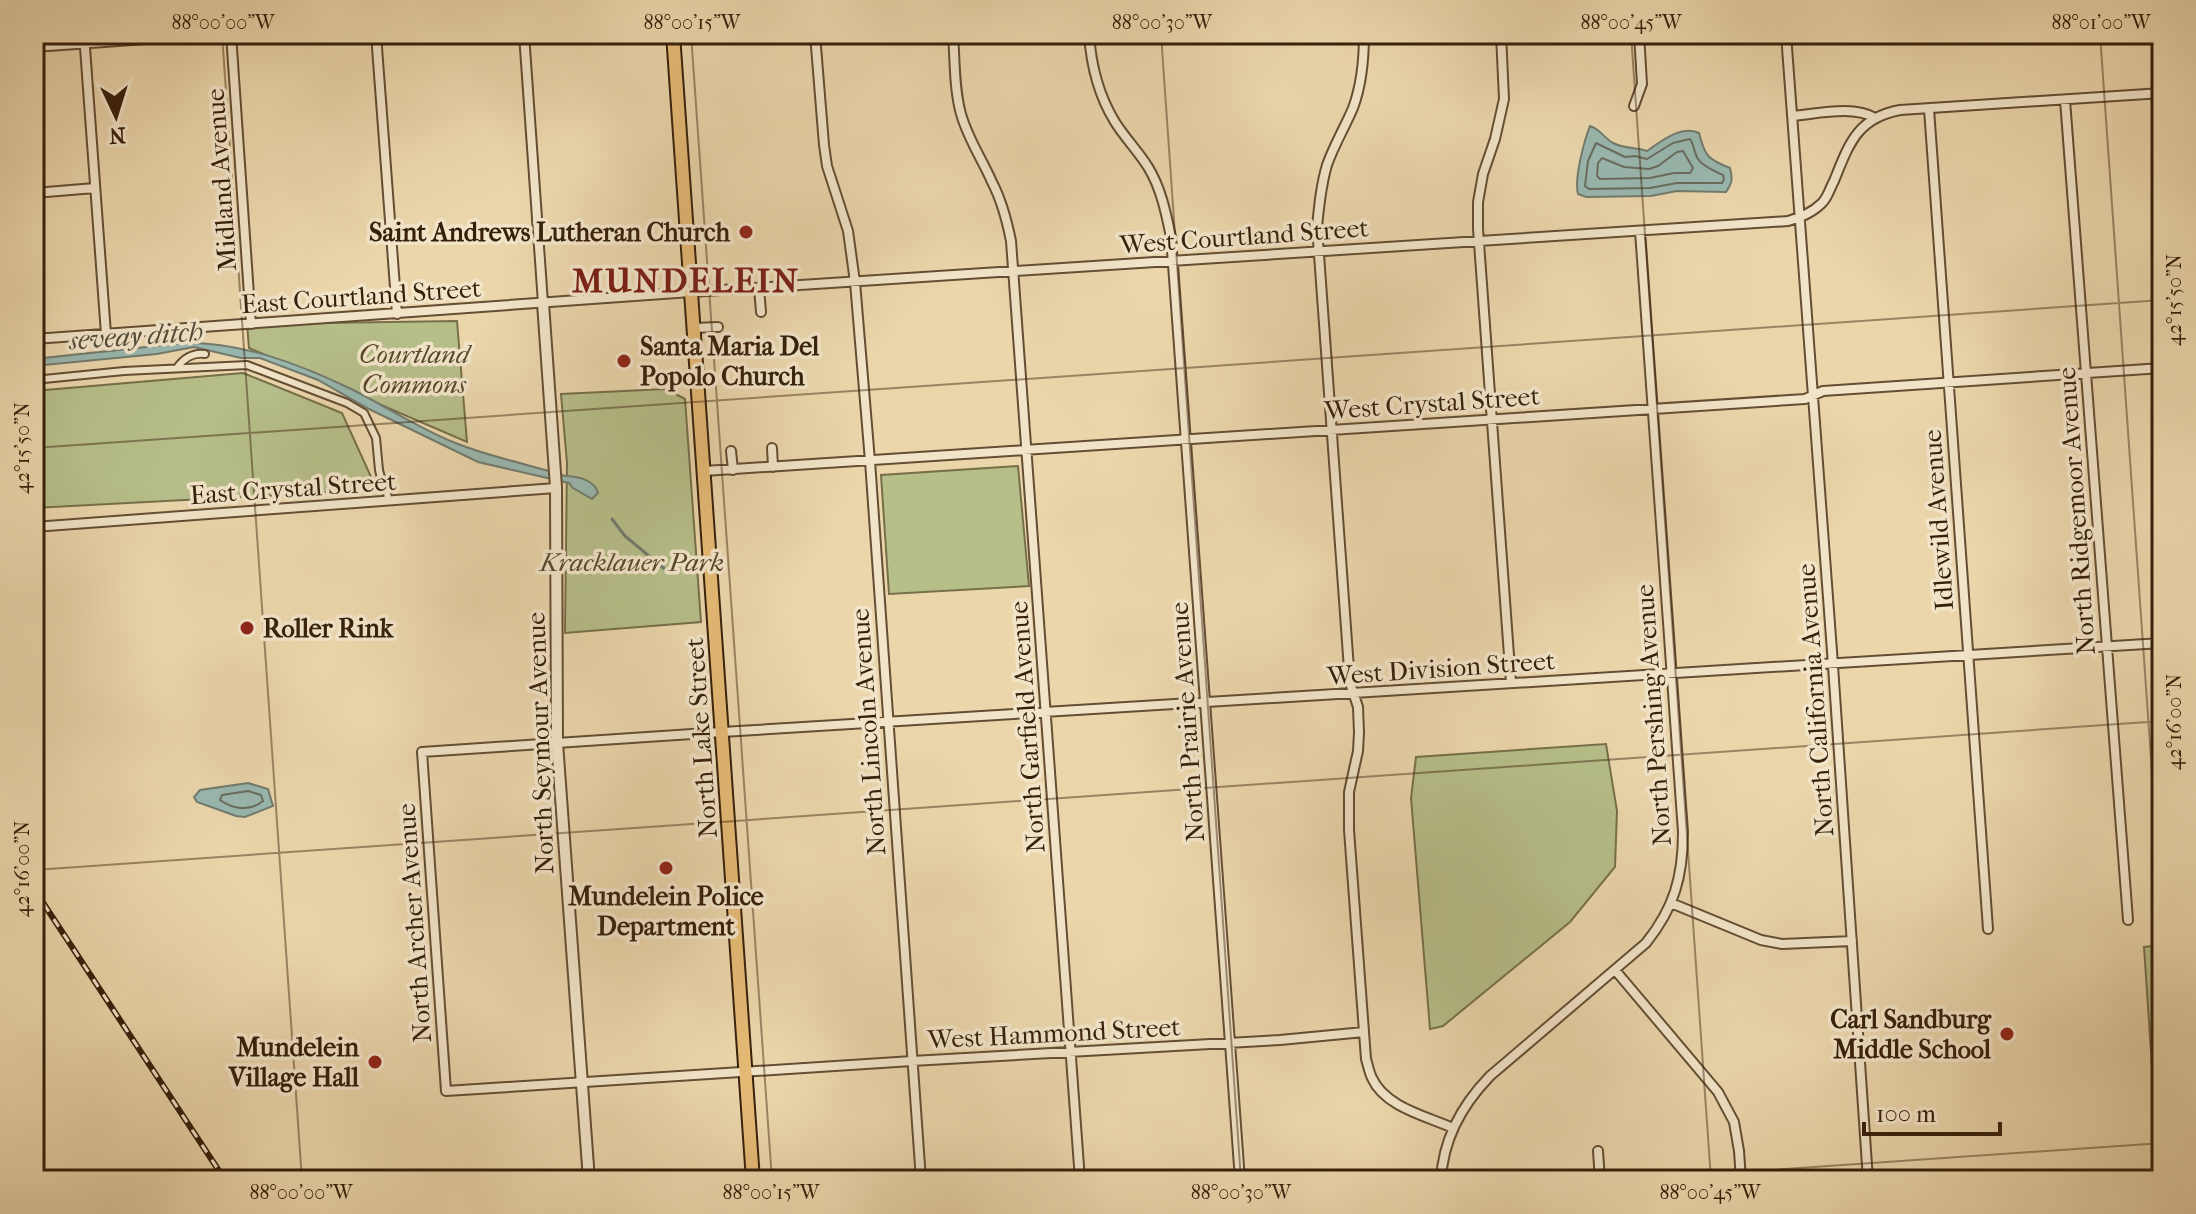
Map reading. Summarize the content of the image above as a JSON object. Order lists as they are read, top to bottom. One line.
{"streets":{"main road":["North Lake Street"],"street":["Midland Avenue","West Courtland Street","East Courtland Street","West Crystal Street","East Crystal Street","North Ridgemoor Avenue","Idlewild Avenue","West Division Street","North California Avenue","North Pershing Avenue","North Prairie Avenue","North Garfield Avenue","North Lincoln Avenue","North Seymour Avenue","North Archer Avenue","West Hammond Street"]},"crossings":[["Midland Avenue","East Courtland Street"],["West Courtland Street","East Courtland Street"],["West Courtland Street","North California Avenue"],["West Courtland Street","North Pershing Avenue"],["West Courtland Street","North Prairie Avenue"],["West Courtland Street","North Garfield Avenue"],["West Courtland Street","North Lincoln Avenue"],["West Courtland Street","North Lake Street"],["East Courtland Street","North Lake Street"],["East Courtland Street","North Seymour Avenue"],["West Crystal Street","North Ridgemoor Avenue"],["West Crystal Street","Idlewild Avenue"],["West Crystal Street","North California Avenue"],["West Crystal Street","North Pershing Avenue"],["West Crystal Street","North Prairie Avenue"],["West Crystal Street","North Garfield Avenue"],["West Crystal Street","North Lincoln Avenue"],["West Crystal Street","North Lake Street"],["East Crystal Street","North Seymour Avenue"],["North Ridgemoor Avenue","West Division Street"],["Idlewild Avenue","West Division Street"],["West Division Street","North California Avenue"],["West Division Street","North Pershing Avenue"],["West Division Street","North Prairie Avenue"],["West Division Street","North Garfield Avenue"],["West Division Street","North Lincoln Avenue"],["West Division Street","North Lake Street"],["West Division Street","North Seymour Avenue"],["West Division Street","North Archer Avenue"],["North Prairie Avenue","West Hammond Street"],["North Garfield Avenue","West Hammond Street"],["North Lincoln Avenue","West Hammond Street"],["North Lake Street","West Hammond Street"],["North Seymour Avenue","West Hammond Street"],["North Archer Avenue","West Hammond Street"]],"districts":["MUNDELEIN"],"water":["seveay ditch"],"parks":["Courtland Commons","Kracklauer Park"],"places":["Saint Andrews Lutheran Church","Santa Maria Del Popolo Church","Roller Rink","Mundelein Police Department","Carl Sandburg Middle School","Mundelein Village Hall"],"scale_bar":"100 m","north":"bottom","coordinates":["88°00'00\"W","88°00'15\"W","88°00'30\"W","88°00'45\"W","88°01'00\"W","42°15'50\"N","42°16'00\"N"]}
